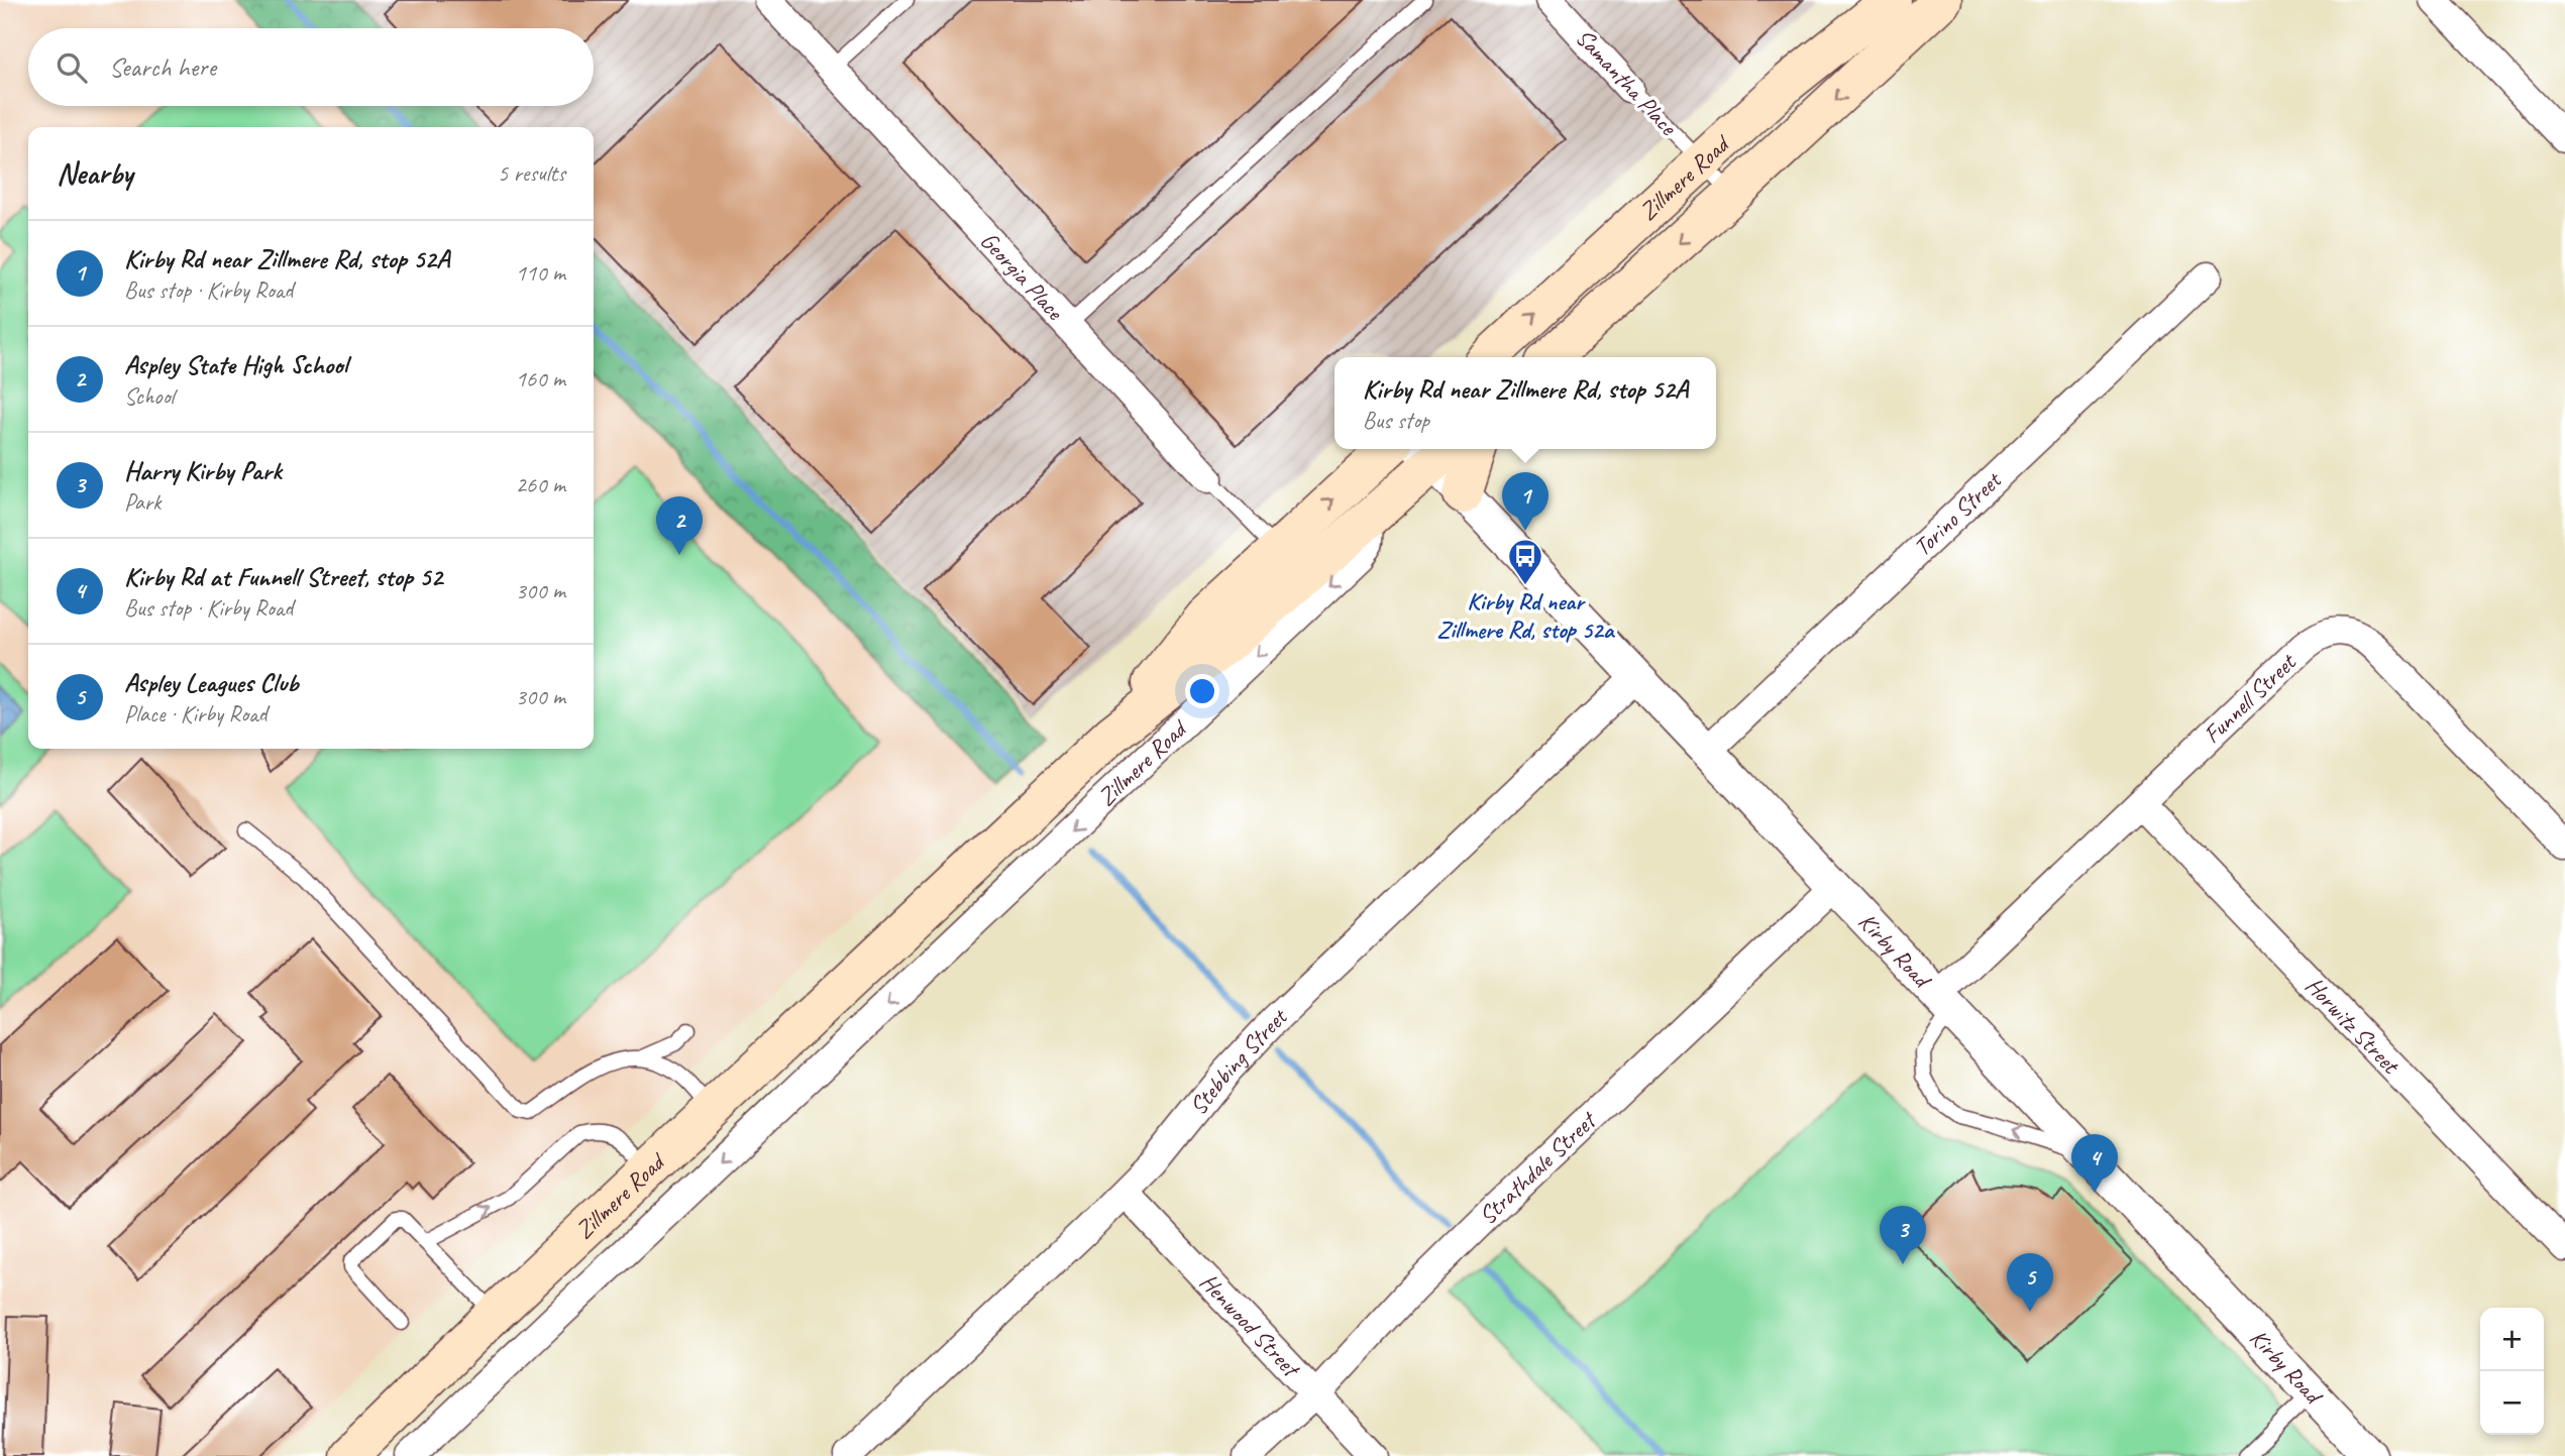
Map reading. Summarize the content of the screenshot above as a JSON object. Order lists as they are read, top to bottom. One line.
{"streets":{"main road":["Zillmere Road"],"street":["Samantha Place","Georgia Place","Torino Street","Funnell Street","Kirby Road","Horwitz Street","Stebbing Street","Strathdale Street","Henwood Street"]},"crossings":[["Samantha Place","Zillmere Road"],["Zillmere Road","Georgia Place"],["Zillmere Road","Kirby Road"],["Torino Street","Kirby Road"],["Funnell Street","Kirby Road"],["Funnell Street","Horwitz Street"],["Kirby Road","Stebbing Street"],["Kirby Road","Strathdale Street"],["Stebbing Street","Henwood Street"],["Strathdale Street","Henwood Street"]],"places":{"bus stop":["Kirby Rd near Zillmere Rd, stop 52a"]},"page":{"search":"Search here","heading":["Nearby","5 results"],"list":[{"mark":"1","name":"Kirby Rd near Zillmere Rd, stop 52A","note":"Bus stop · Kirby Road","value":"110 m"},{"mark":"2","name":"Aspley State High School","note":"School","value":"160 m"},{"mark":"3","name":"Harry Kirby Park","note":"Park","value":"260 m"},{"mark":"4","name":"Kirby Rd at Funnell Street, stop 52","note":"Bus stop · Kirby Road","value":"300 m"},{"mark":"5","name":"Aspley Leagues Club","note":"Place · Kirby Road","value":"300 m"}],"popup":["Kirby Rd near Zillmere Rd, stop 52A","Bus stop"],"pins":["1","2","4","3","5"],"map_buttons":["+","−"]}}
